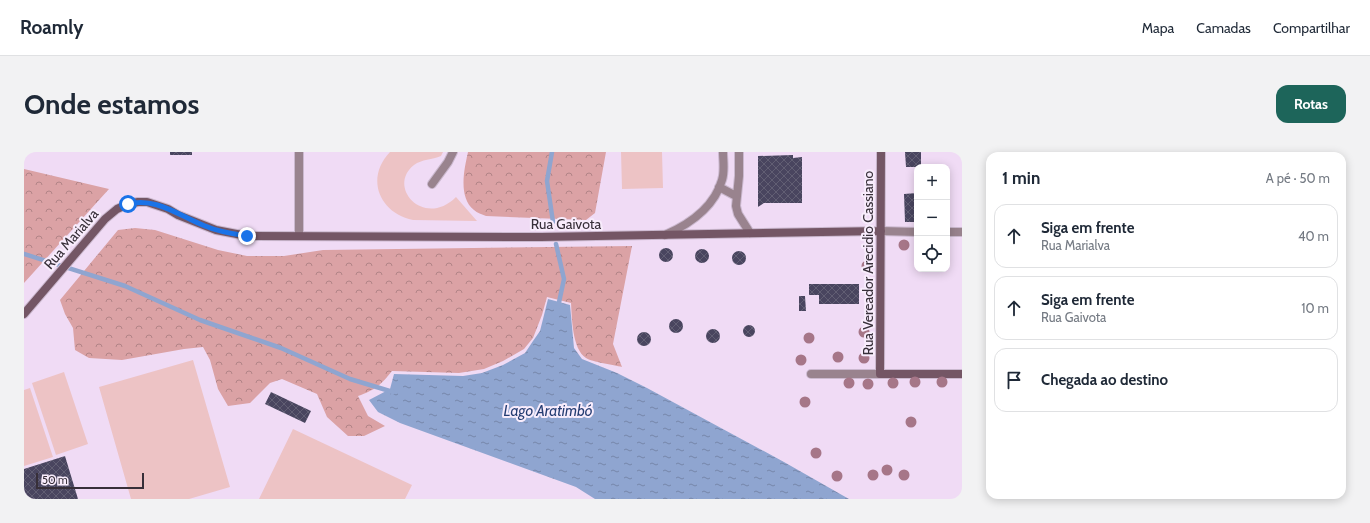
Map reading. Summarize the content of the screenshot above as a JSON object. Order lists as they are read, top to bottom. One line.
{"streets":{"street":["Rua Gaivota","Rua Marialva","Rua Vereador Arecidio Cassiano"]},"crossings":[["Rua Gaivota","Rua Marialva"],["Rua Gaivota","Rua Vereador Arecidio Cassiano"]],"water":["Lago Aratimbó"],"scale_bar":"50 m","page":{"header":"Roamly","nav":["Mapa","Camadas","Compartilhar"],"buttons":"Rotas","title":"Onde estamos","heading":["1 min","A pé · 50 m"],"map_buttons":["+","−"],"list":[["Siga em frente","Rua Marialva","40 m"],["Siga em frente","Rua Gaivota","10 m"],"Chegada ao destino"],"scale":"50 m"}}
